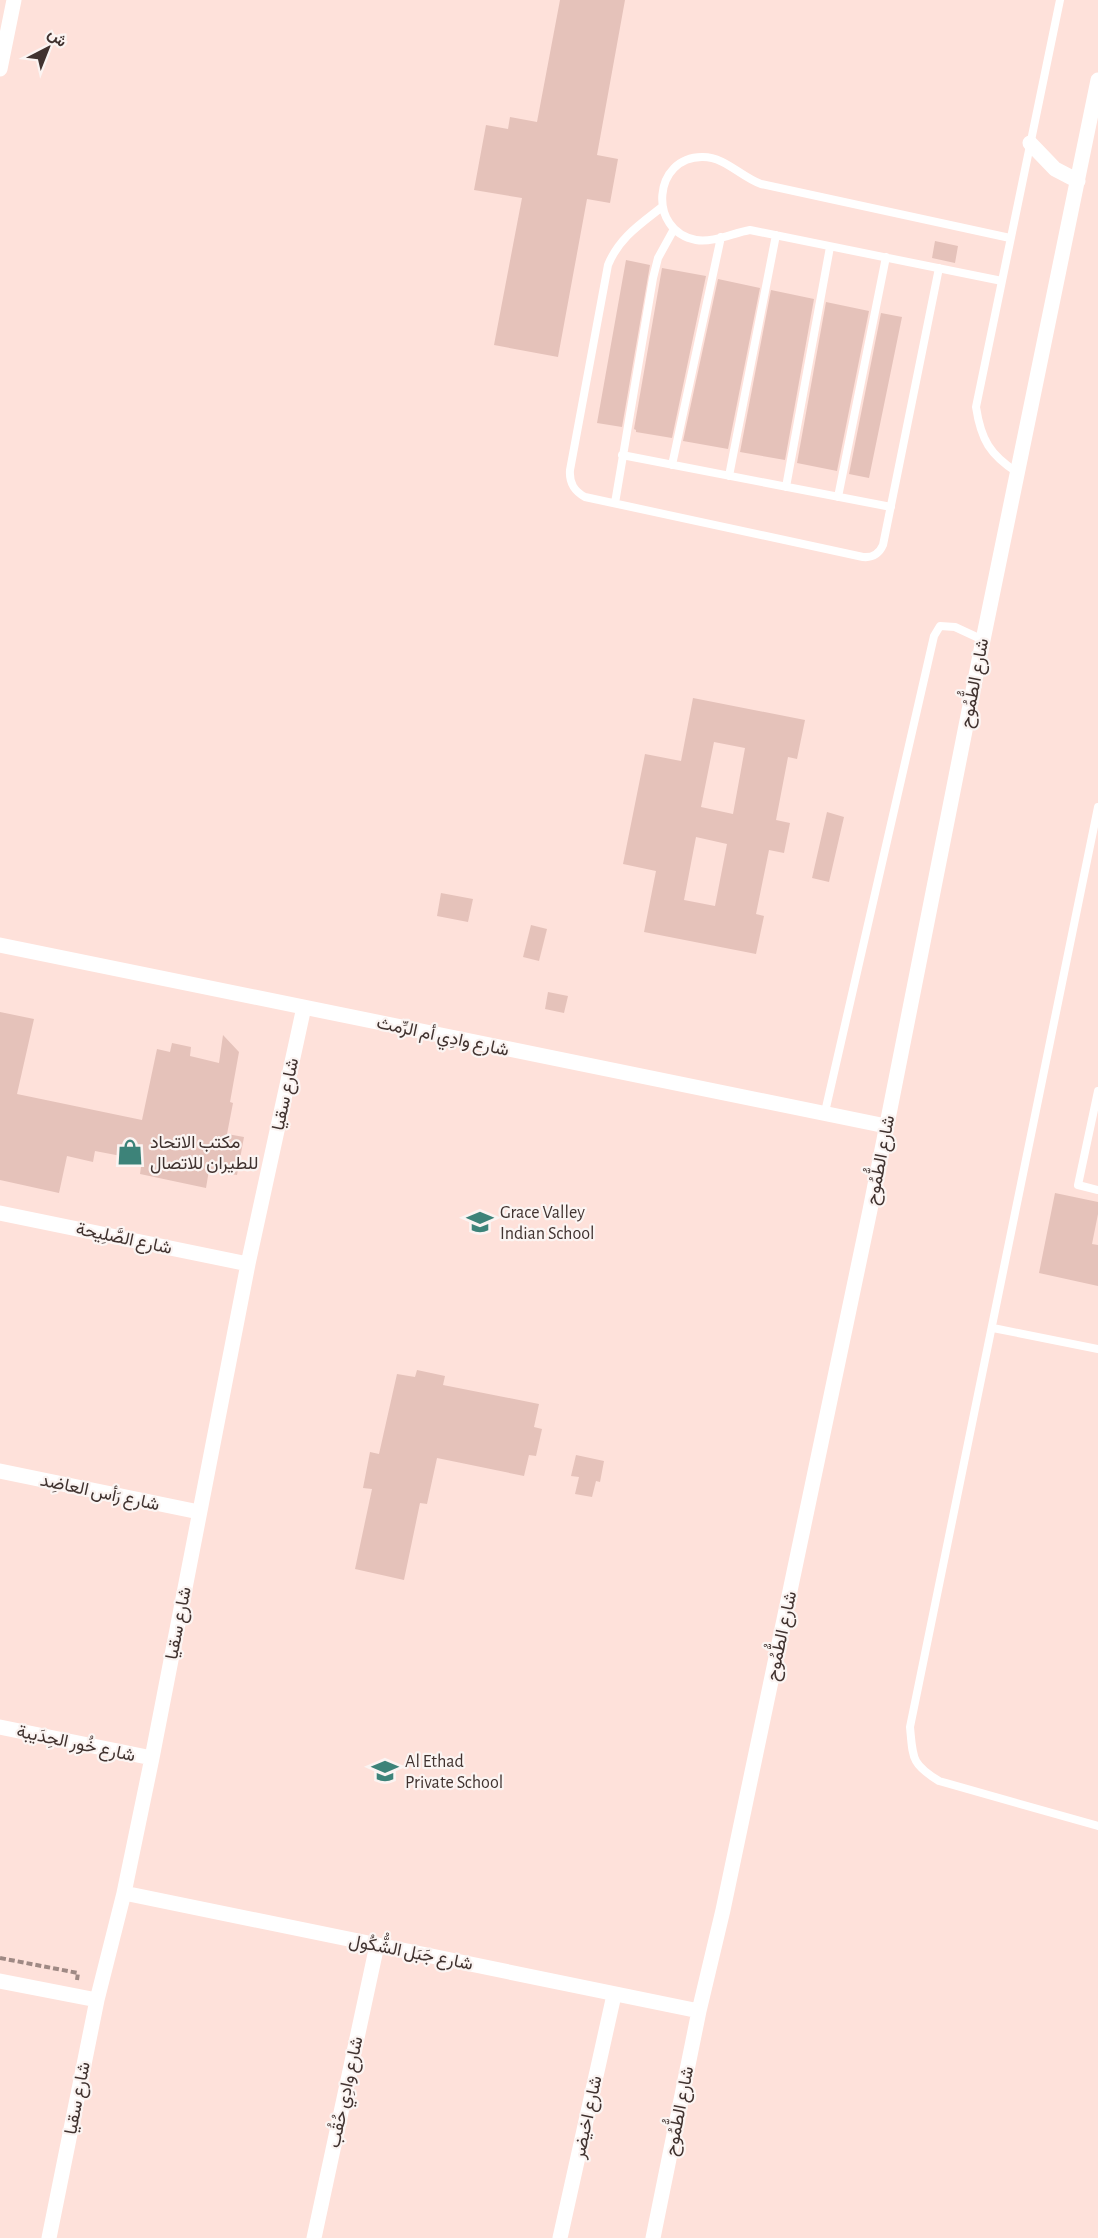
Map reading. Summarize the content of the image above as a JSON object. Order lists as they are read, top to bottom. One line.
{"streets":{"street":["شارع الطُّمُوح","شارع وادِي أم الرِّمث","شارع سقيا","شارع الصَّلِيحة","شارع رَأس العاضِد","شارع خُور الحِدَيبة","شارع جَبَل الشُّكُول","شارع وادِي حُقُب","شارع اخيضر"]},"crossings":[["شارع الطُّمُوح","شارع وادِي أم الرِّمث"],["شارع الطُّمُوح","شارع جَبَل الشُّكُول"],["شارع وادِي أم الرِّمث","شارع سقيا"],["شارع سقيا","شارع الصَّلِيحة"],["شارع سقيا","شارع رَأس العاضِد"],["شارع سقيا","شارع خُور الحِدَيبة"],["شارع سقيا","شارع جَبَل الشُّكُول"],["شارع جَبَل الشُّكُول","شارع وادِي حُقُب"],["شارع جَبَل الشُّكُول","شارع اخيضر"]],"places":{"shop":["مكتب الاتحاد للطيران للاتصال"],"school or university":["Grace Valley Indian School","Al Ethad Private School"]},"north":"top right"}
